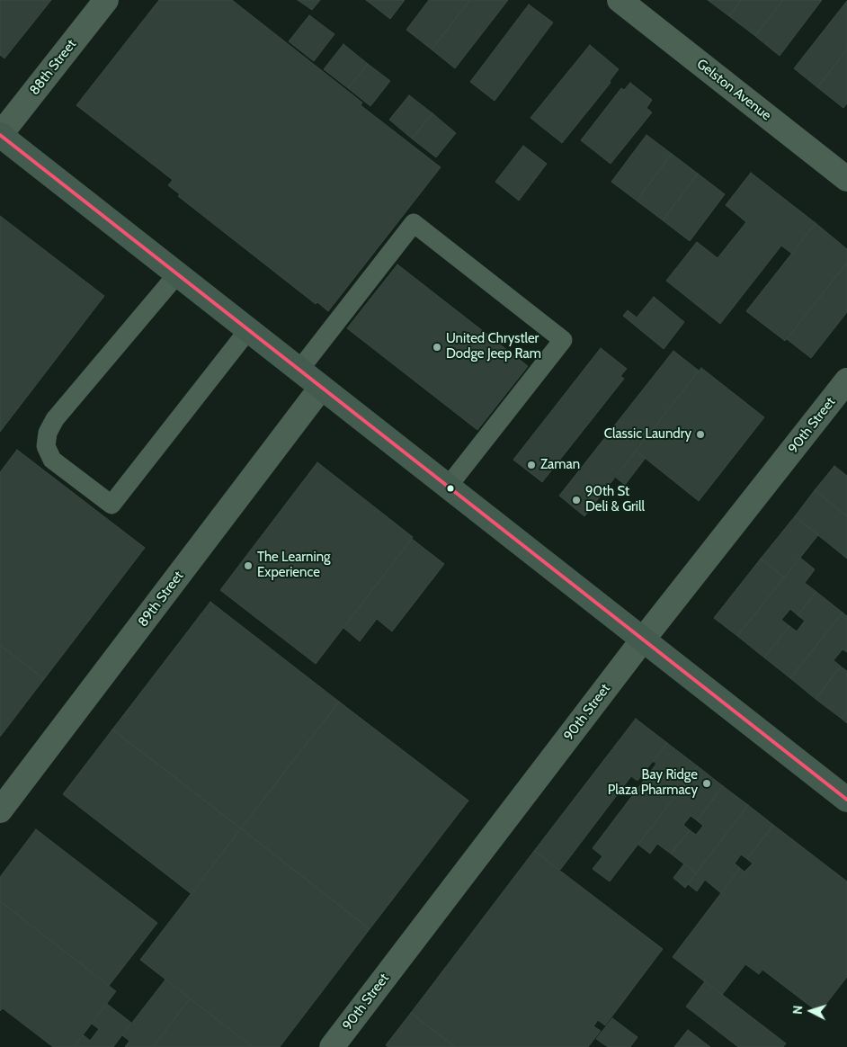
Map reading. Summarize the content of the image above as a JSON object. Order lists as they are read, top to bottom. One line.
{"streets":{"street":["88th Street","Gelston Avenue","90th Street","89th Street"]},"places":["United Chrystler Dodge Jeep Ram","Classic Laundry","Zaman","90th St Deli & Grill","The Learning Experience","Bay Ridge Plaza Pharmacy"],"north":"left"}
